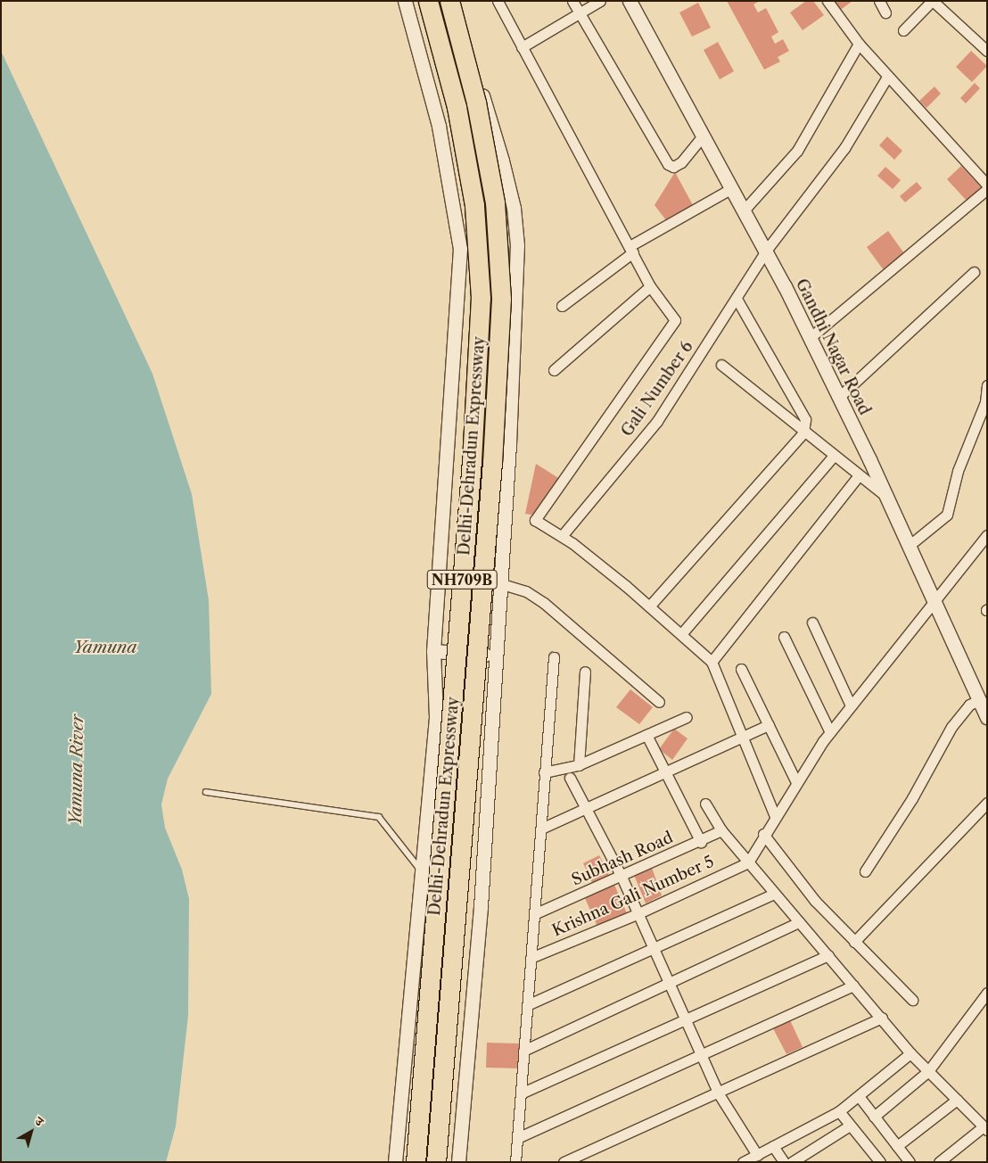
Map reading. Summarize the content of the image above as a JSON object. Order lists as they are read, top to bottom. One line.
{"streets":{"highway":["Delhi-Dehradun Expressway","NH709B"],"street":["Gandhi Nagar Road","Gali Number 6","Subhash Road","Krishna Gali Number 5"]},"crossings":[["Gandhi Nagar Road","Gali Number 6"]],"water":["Yamuna","Yamuna River"],"north":"top right"}
